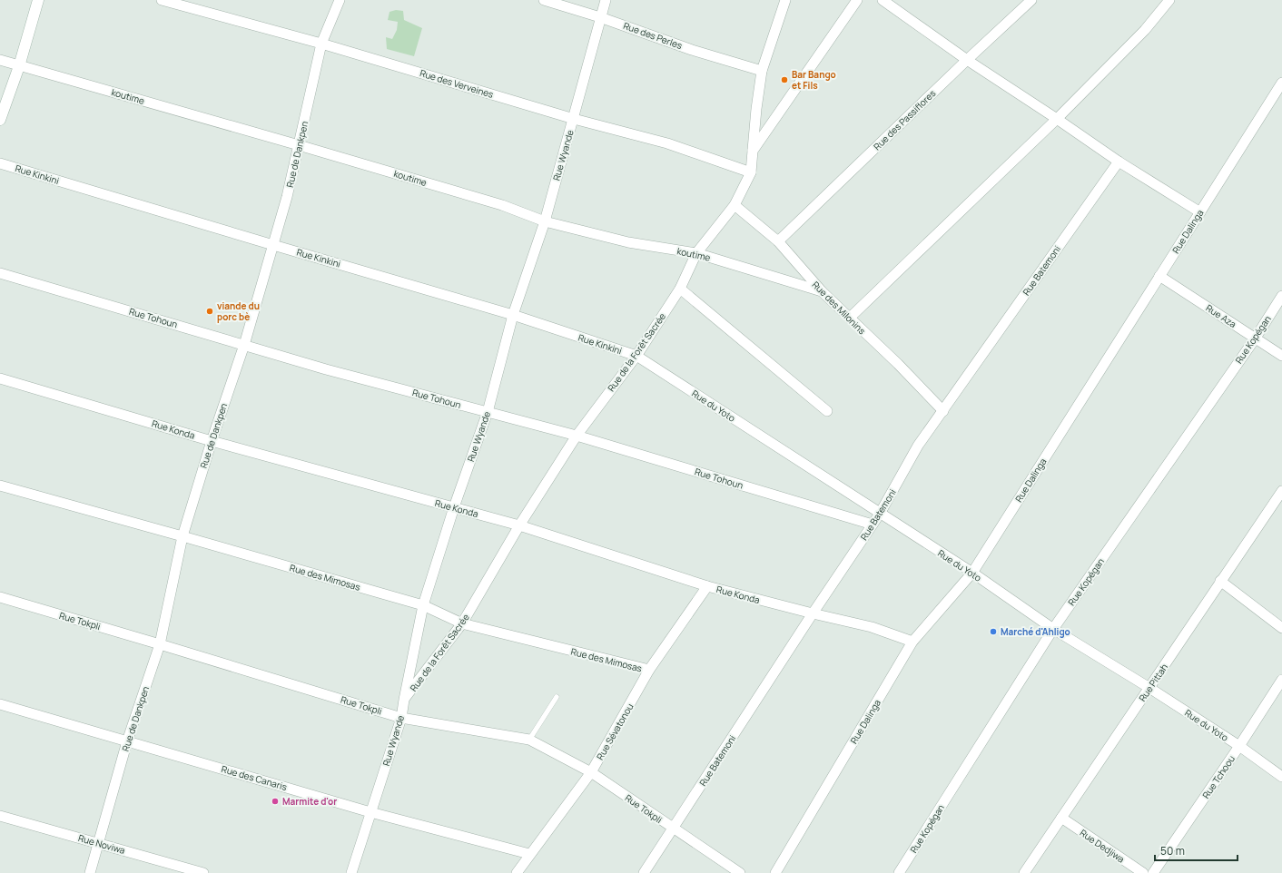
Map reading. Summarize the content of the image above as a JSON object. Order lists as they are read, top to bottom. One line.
{"streets":{"street":["Rue des Perles","Rue des Verveines","koutime","Rue des Passiflores","Rue de Dankpen","Rue Wyande","Rue Kinkini","Rue Dalinga","Rue Batemoni","Rue des Milonins","Rue Aza","Rue Tohoun","Rue Kopégan","Rue de la Forêt Sacrée","Rue du Yoto","Rue Konda","Rue des Mimosas","Rue Tokpli","Rue Pittah","Rue Sévatonou","Rue Tchoou","Rue des Canaris","Rue Noviwa","Rue Dedjiwa"]},"crossings":[["Rue des Perles","Rue Wyande"],["Rue des Verveines","Rue de Dankpen"],["Rue des Verveines","Rue Wyande"],["Rue des Verveines","Rue de la Forêt Sacrée"],["koutime","Rue de Dankpen"],["koutime","Rue Wyande"],["koutime","Rue des Milonins"],["koutime","Rue de la Forêt Sacrée"],["Rue des Passiflores","Rue des Milonins"],["Rue de Dankpen","Rue Kinkini"],["Rue de Dankpen","Rue Tohoun"],["Rue de Dankpen","Rue Konda"],["Rue de Dankpen","Rue des Mimosas"],["Rue de Dankpen","Rue Tokpli"],["Rue de Dankpen","Rue des Canaris"],["Rue de Dankpen","Rue Noviwa"],["Rue Wyande","Rue Kinkini"],["Rue Wyande","Rue Tohoun"],["Rue Wyande","Rue de la Forêt Sacrée"],["Rue Wyande","Rue Konda"],["Rue Wyande","Rue des Mimosas"],["Rue Wyande","Rue Tokpli"],["Rue Wyande","Rue des Canaris"],["Rue Kinkini","Rue de la Forêt Sacrée"],["Rue Kinkini","Rue du Yoto"],["Rue Dalinga","Rue Aza"],["Rue Dalinga","Rue du Yoto"],["Rue Dalinga","Rue Konda"],["Rue Batemoni","Rue des Milonins"],["Rue Batemoni","Rue Tohoun"],["Rue Batemoni","Rue du Yoto"],["Rue Batemoni","Rue Konda"],["Rue Batemoni","Rue Tokpli"],["Rue des Milonins","Rue de la Forêt Sacrée"],["Rue Aza","Rue Kopégan"],["Rue Tohoun","Rue de la Forêt Sacrée"],["Rue Kopégan","Rue du Yoto"],["Rue de la Forêt Sacrée","Rue du Yoto"],["Rue de la Forêt Sacrée","Rue Konda"],["Rue de la Forêt Sacrée","Rue des Mimosas"],["Rue du Yoto","Rue Pittah"],["Rue du Yoto","Rue Tchoou"],["Rue Konda","Rue Sévatonou"],["Rue des Mimosas","Rue Sévatonou"],["Rue Tokpli","Rue Sévatonou"],["Rue Pittah","Rue Dedjiwa"],["Rue Sévatonou","Rue des Canaris"]],"places":["Bar Bango et Fils","viande du porc bè","Marché d'Ahligo","Marmite d'or"],"scale_bar":"50 m"}
